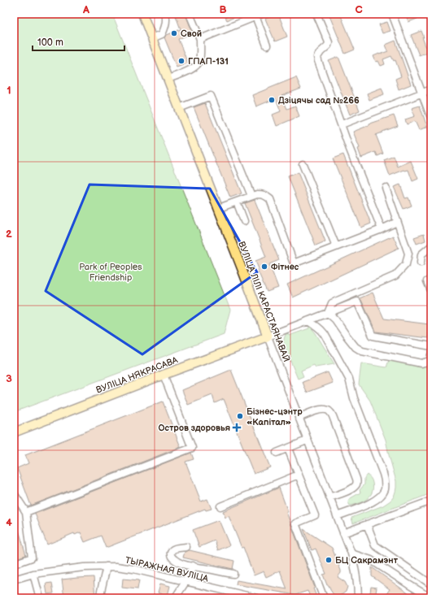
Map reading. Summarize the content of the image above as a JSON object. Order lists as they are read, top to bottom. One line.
{"streets":{"main road":["ВУЛІЦА ЛІЛІ КАРАСТАЯНАВАЙ","ВУЛІЦА НЯКРАСАВА"],"street":["ТЫРАЖНАЯ ВУЛІЦА"]},"crossings":[["ВУЛІЦА ЛІЛІ КАРАСТАЯНАВАЙ","ВУЛІЦА НЯКРАСАВА"]],"parks":["Park of Peoples Friendship"],"places":{"other":["Свой","ГПАП-131","Дзіцячы сад №266","Фітнес","Бізнес-цэнтр «Капітал»","БЦ Сакрамэнт"],"health":["Остров здоровья"]},"scale_bar":"100 m","grid":{"columns":["A","B","C"],"rows":["1","2","3","4"]}}
